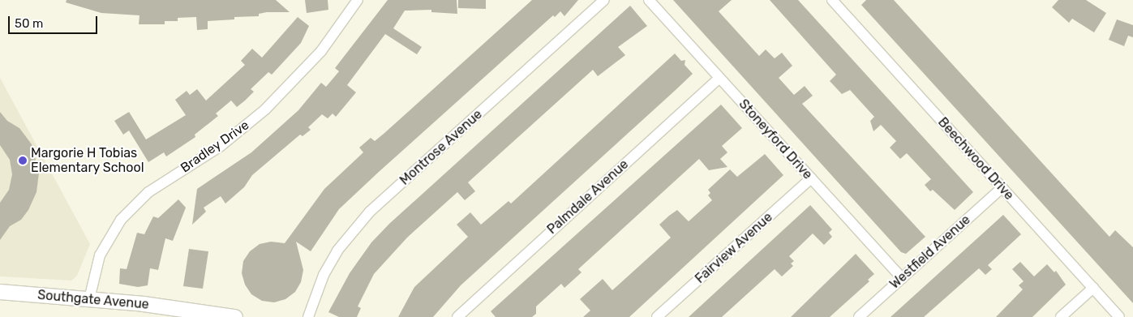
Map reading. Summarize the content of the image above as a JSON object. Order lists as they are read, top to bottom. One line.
{"streets":{"street":["Stoneyford Drive","Bradley Drive","Montrose Avenue","Beechwood Drive","Palmdale Avenue","Fairview Avenue","Westfield Avenue","Southgate Avenue"]},"crossings":[["Stoneyford Drive","Palmdale Avenue"],["Stoneyford Drive","Fairview Avenue"],["Stoneyford Drive","Westfield Avenue"],["Bradley Drive","Southgate Avenue"],["Beechwood Drive","Westfield Avenue"]],"places":["Margorie H Tobias Elementary School"],"scale_bar":"50 m"}
